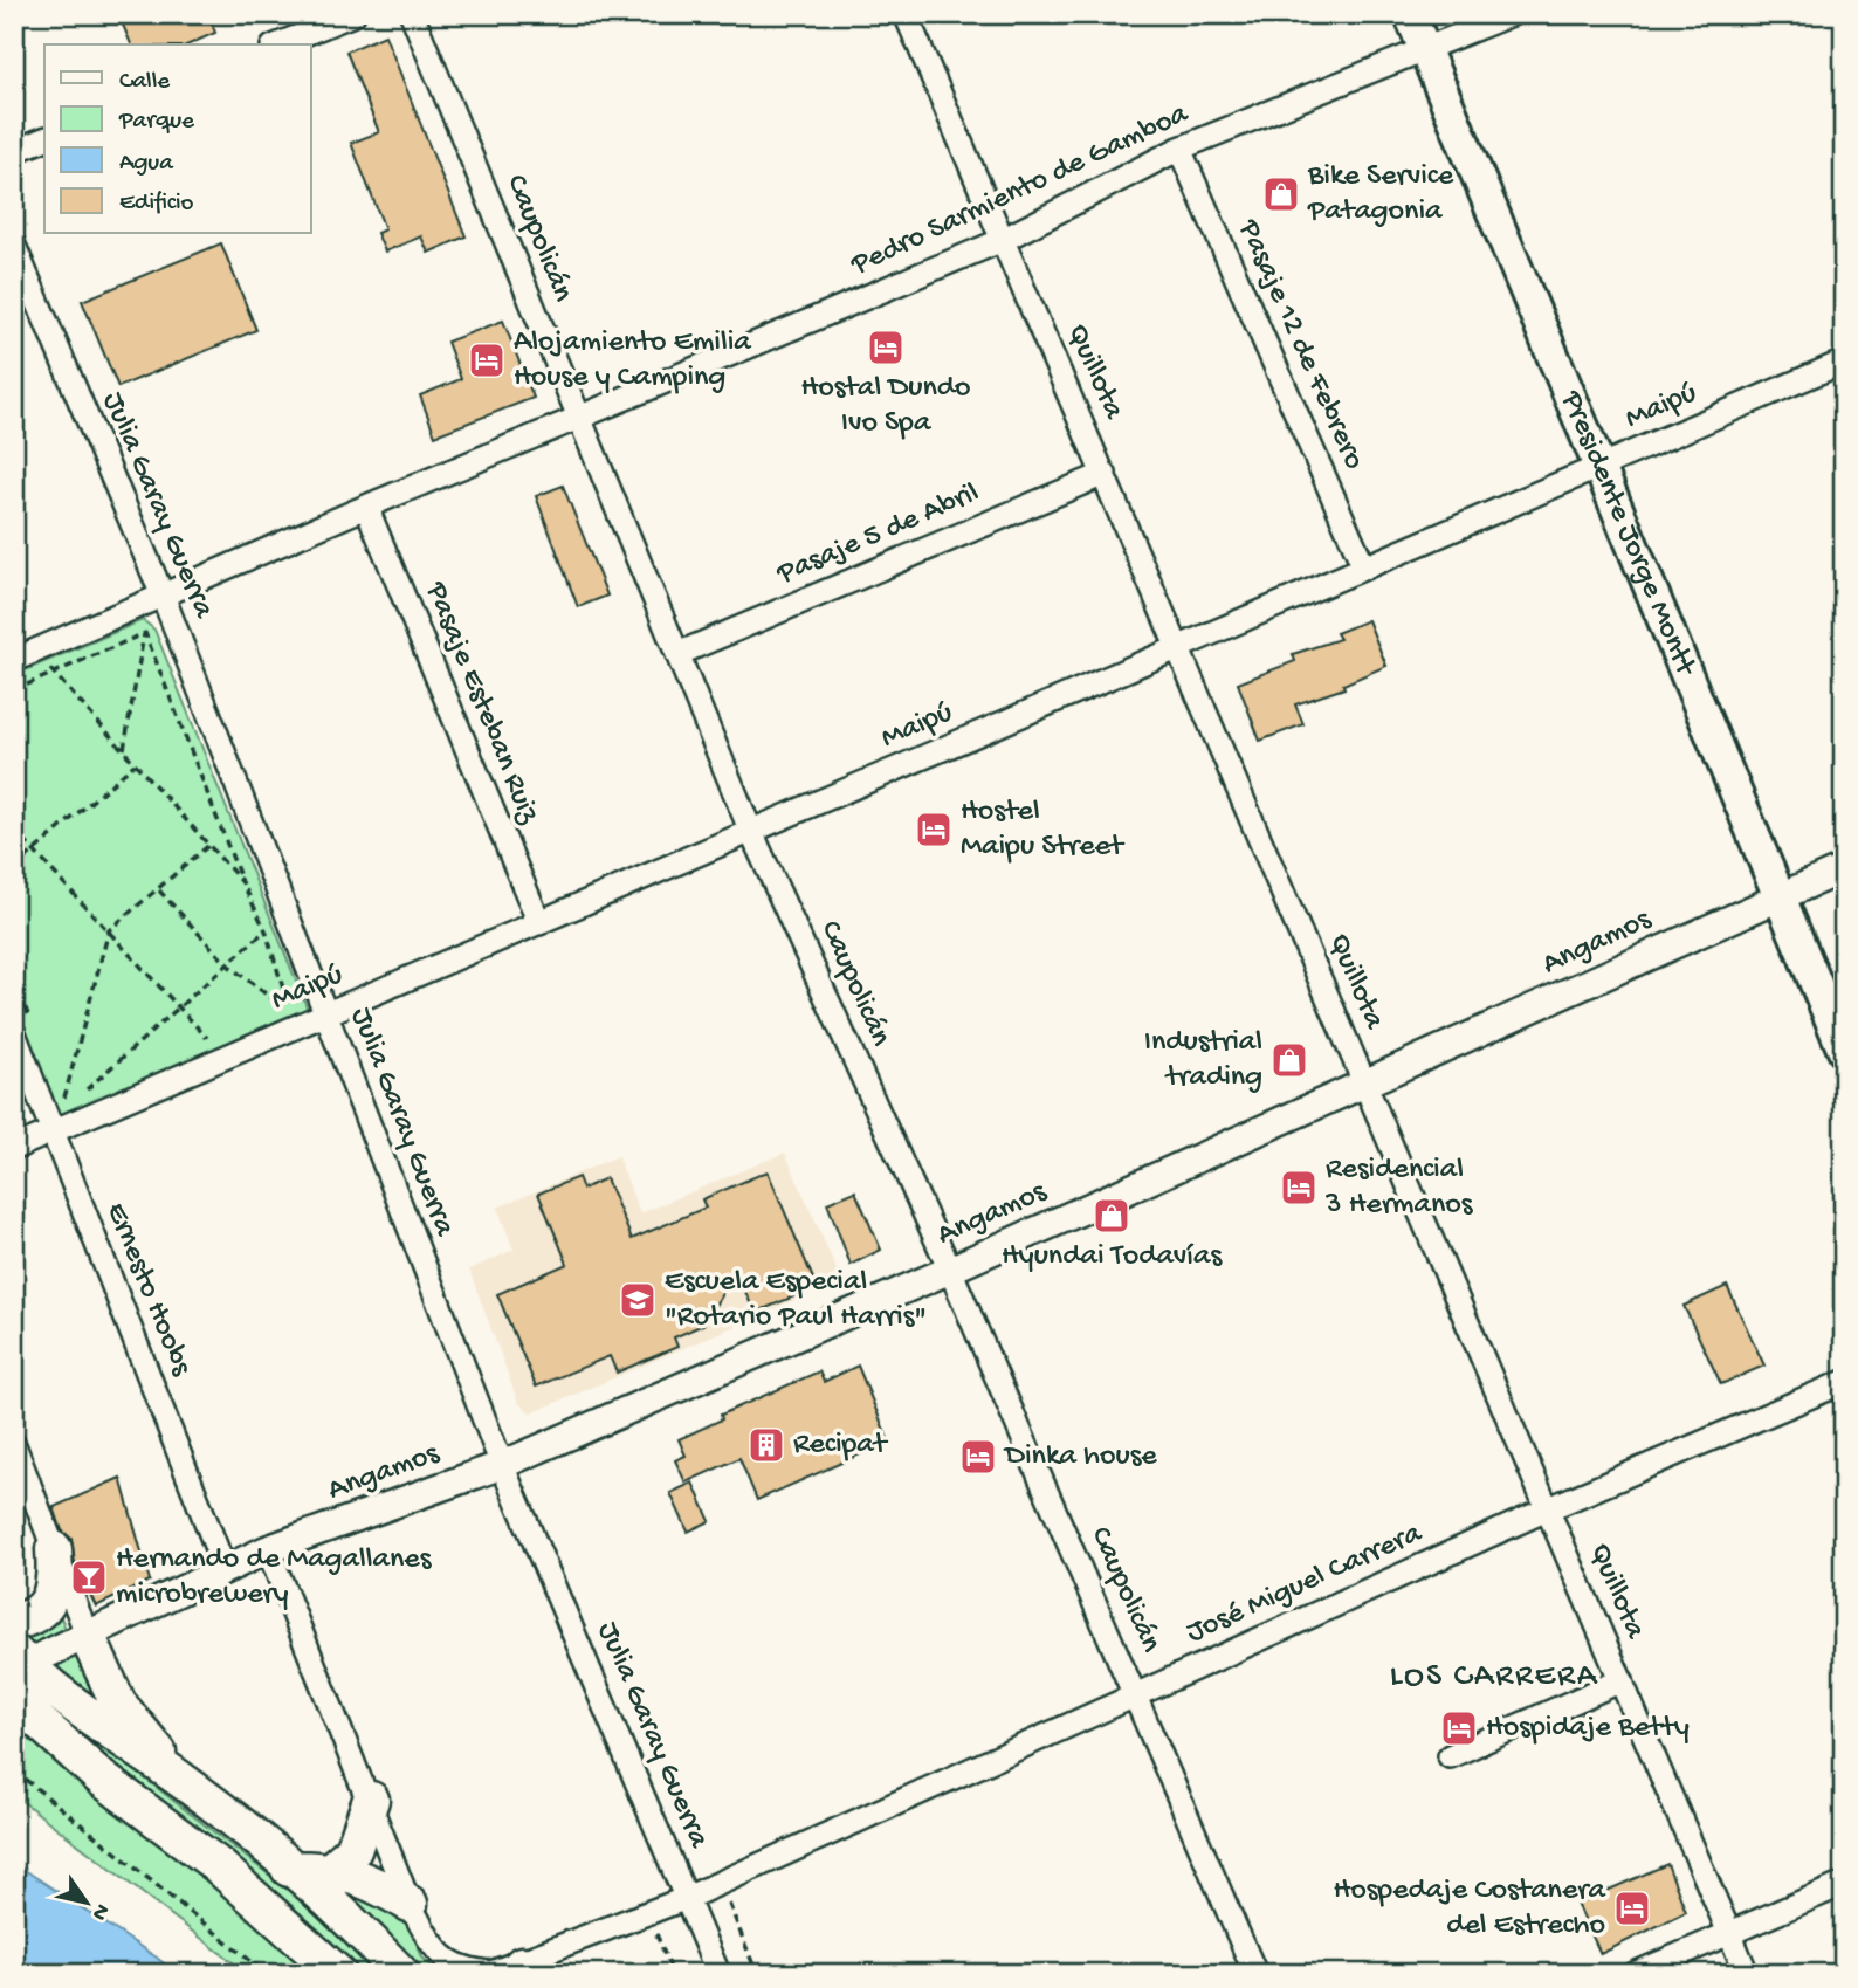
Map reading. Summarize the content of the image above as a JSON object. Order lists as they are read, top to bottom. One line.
{"streets":{"main road":["Presidente Jorge Montt"],"street":["Pedro Sarmiento de Gamboa","Caupolicán","Pasaje 12 de Febrero","Quillota","Maipú","Julia Garay Guerra","Pasaje 5 de Abril","Pasaje Esteban Ruiz","Angamos","Ernesto Hoobs","José Miguel Carrera"]},"crossings":[["Pedro Sarmiento de Gamboa","Caupolicán"],["Pedro Sarmiento de Gamboa","Pasaje 12 de Febrero"],["Pedro Sarmiento de Gamboa","Quillota"],["Pedro Sarmiento de Gamboa","Julia Garay Guerra"],["Pedro Sarmiento de Gamboa","Presidente Jorge Montt"],["Pedro Sarmiento de Gamboa","Pasaje Esteban Ruiz"],["Caupolicán","Maipú"],["Caupolicán","Pasaje 5 de Abril"],["Caupolicán","Angamos"],["Caupolicán","José Miguel Carrera"],["Pasaje 12 de Febrero","Maipú"],["Quillota","Maipú"],["Quillota","Pasaje 5 de Abril"],["Quillota","Angamos"],["Quillota","José Miguel Carrera"],["Maipú","Julia Garay Guerra"],["Maipú","Presidente Jorge Montt"],["Maipú","Pasaje Esteban Ruiz"],["Maipú","Ernesto Hoobs"],["Julia Garay Guerra","Angamos"],["Julia Garay Guerra","José Miguel Carrera"],["Presidente Jorge Montt","Angamos"],["Angamos","Ernesto Hoobs"]],"districts":["LOS CARRERA"],"places":{"shop":["Bike Service Patagonia","Industrial trading","Hyundai Todavías"],"hotel":["Hostal Dundo Ivo Spa","Alojamiento Emilia House y Camping","Hostel Maipu Street","Residencial 3 Hermanos","Dinka house","Hospidaje Betty","Hospedaje Costanera del Estrecho"],"school or university":["Escuela Especial \"Rotario Paul Harris\""],"building":["Recipat"],"bar":["Hernando de Magallanes microbrewery"]},"legend":["Calle","Parque","Agua","Edificio"],"north":"bottom right"}
